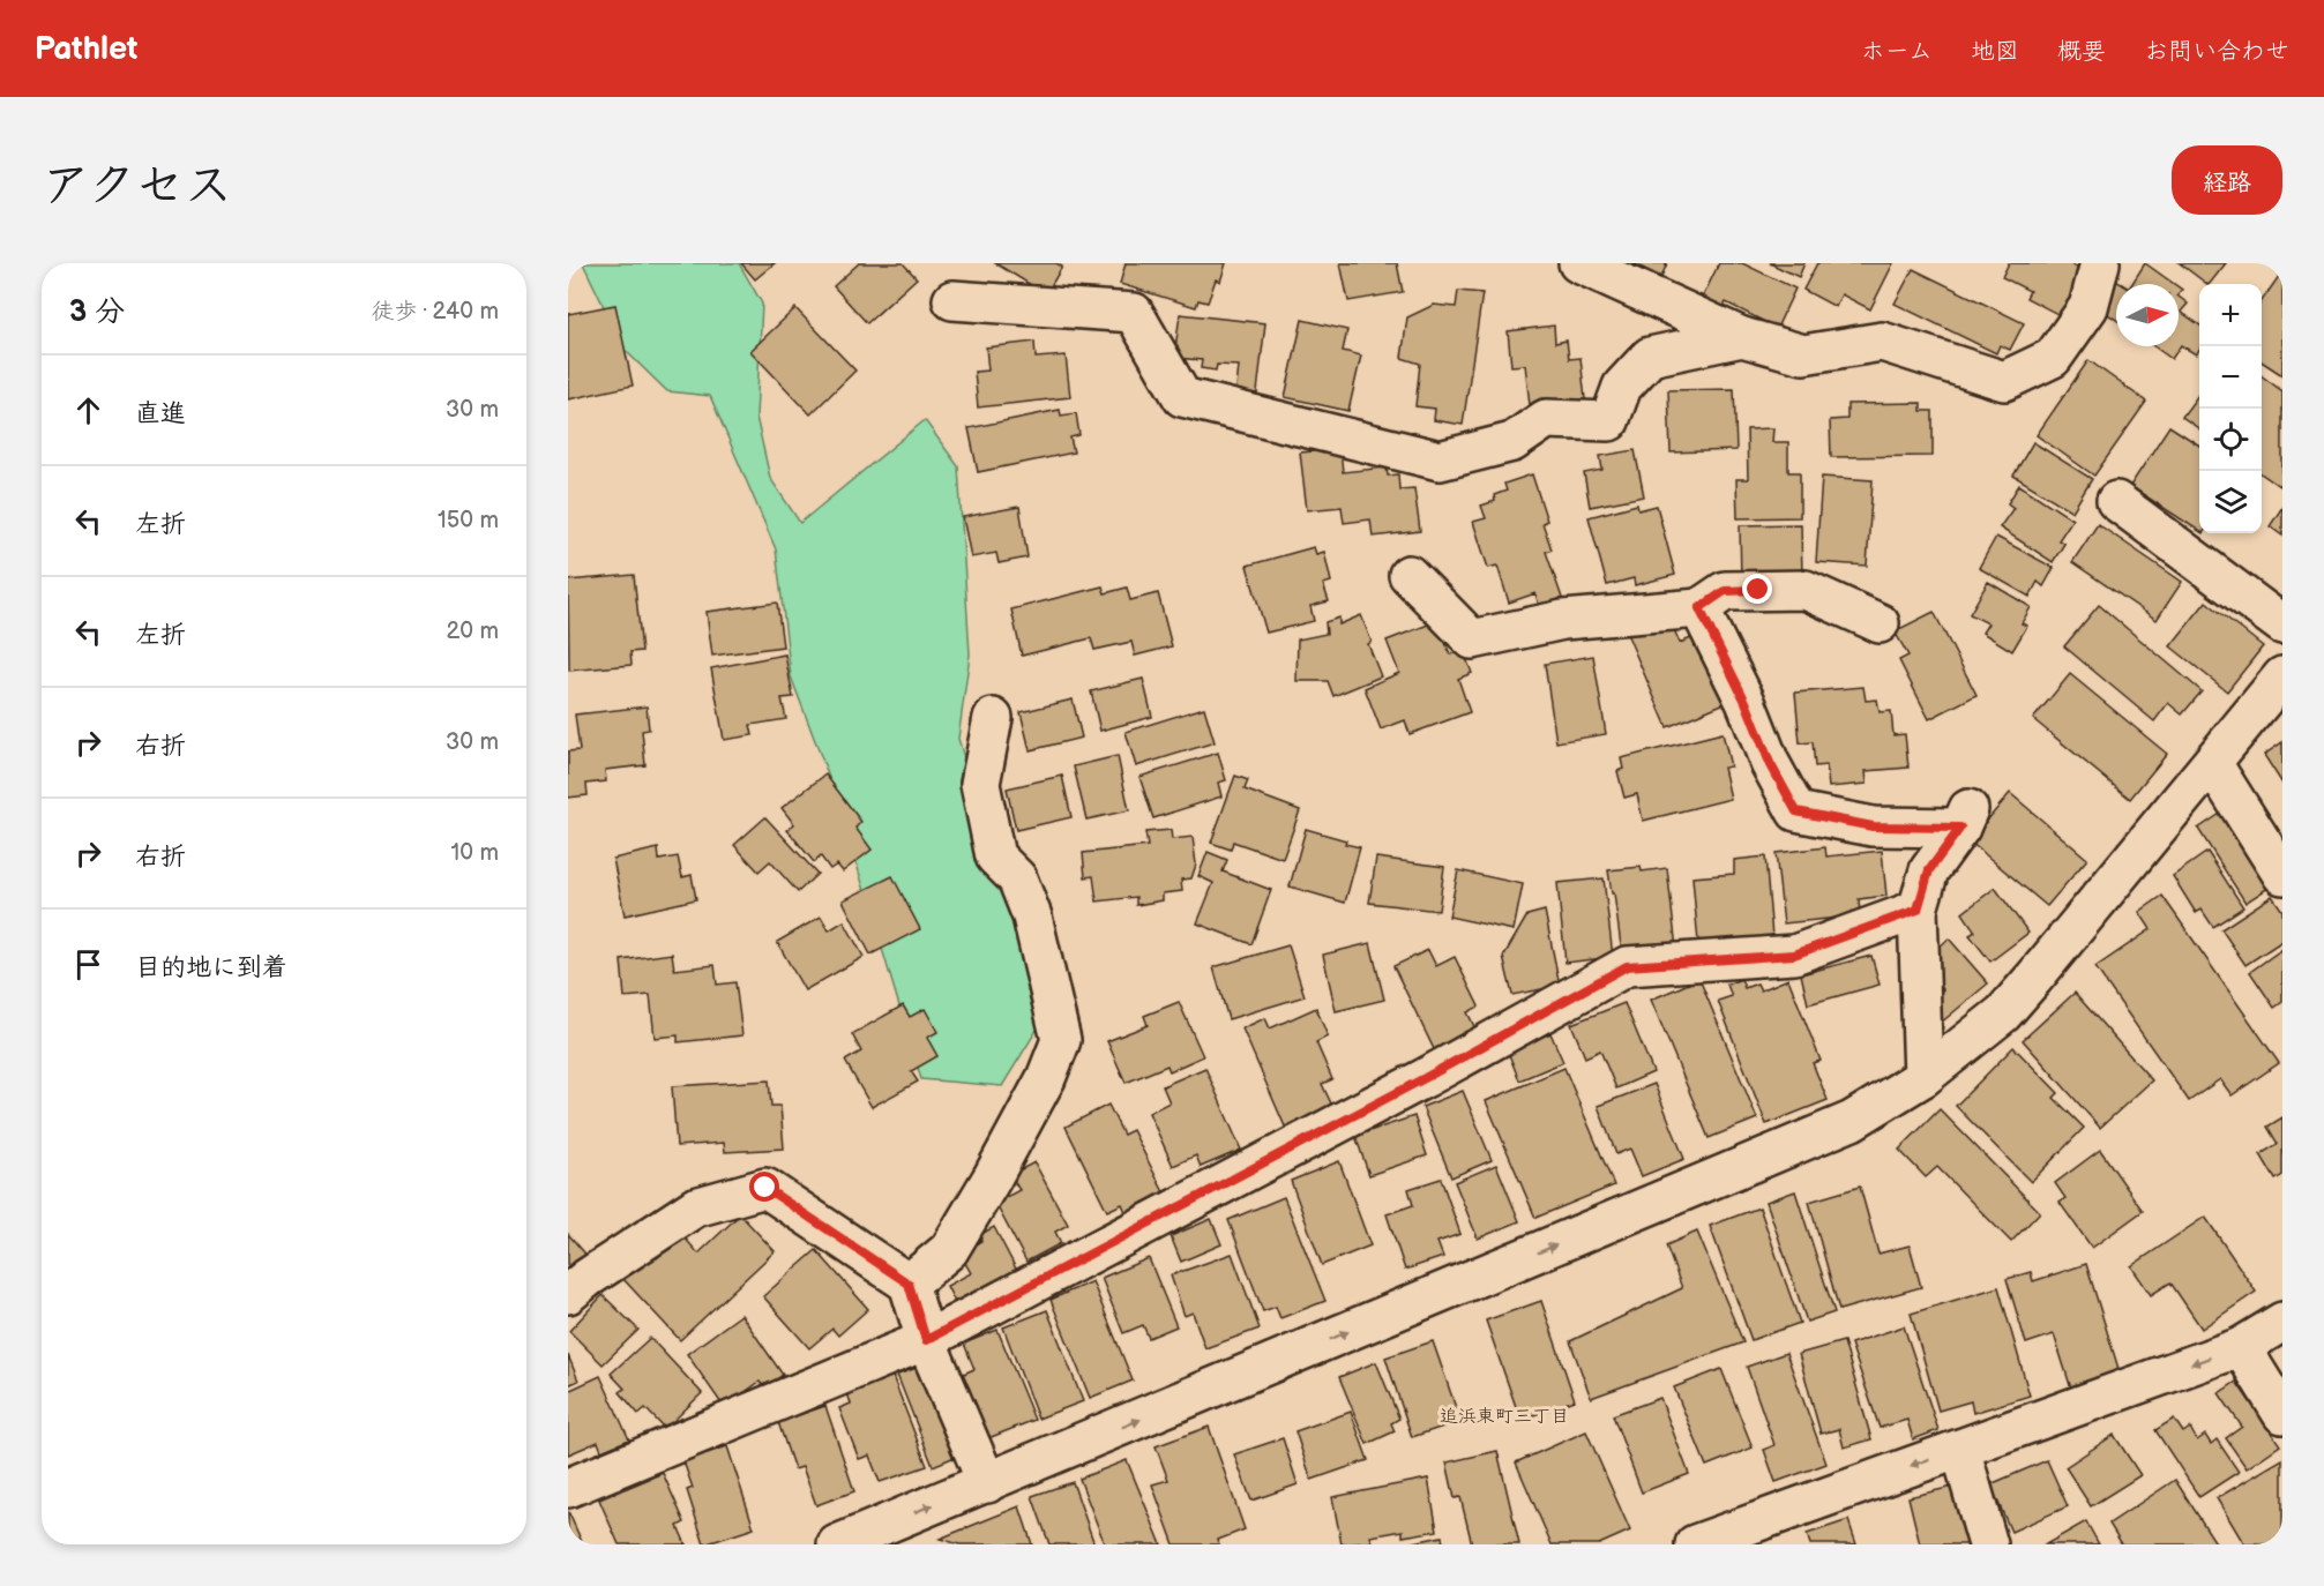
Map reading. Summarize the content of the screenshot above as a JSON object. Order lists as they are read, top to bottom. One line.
{"districts":["追浜東町三丁目"],"north":"right","page":{"header":"Pathlet","nav":["ホーム","地図","概要","お問い合わせ"],"title":"アクセス","buttons":"経路","heading":["3 分","徒歩 · 240 m"],"map_buttons":["+","−"],"list":[["直進","30 m"],["左折","150 m"],["左折","20 m"],["右折","30 m"],["右折","10 m"],"目的地に到着"]}}
